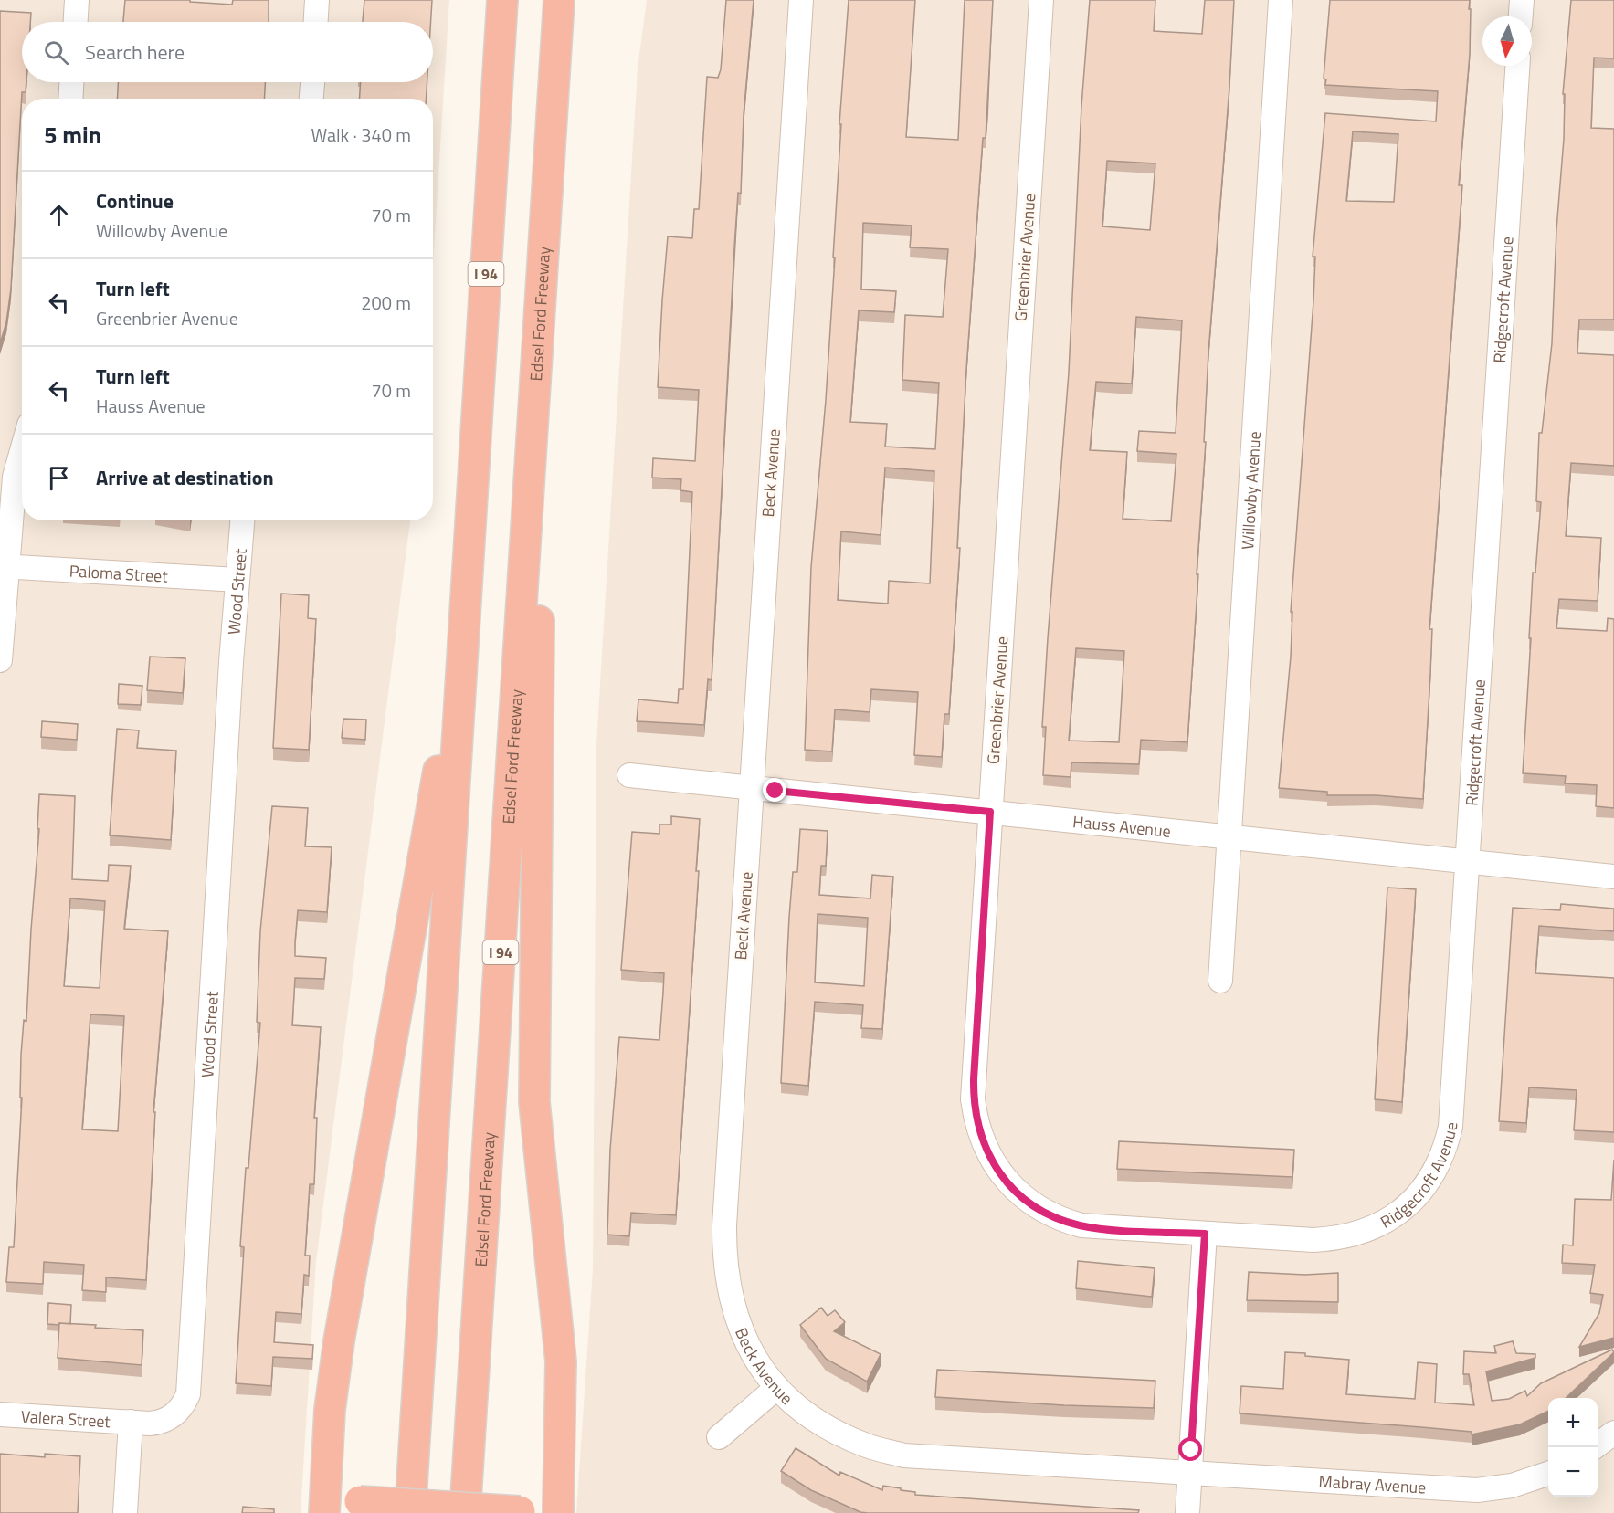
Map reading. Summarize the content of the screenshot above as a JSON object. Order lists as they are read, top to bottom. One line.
{"streets":{"highway":["I 94","Edsel Ford Freeway"],"street":["Greenbrier Avenue","Ridgecroft Avenue","Beck Avenue","Willowby Avenue","Paloma Street","Wood Street","Hauss Avenue","Valera Street","Mabray Avenue"]},"crossings":[["Greenbrier Avenue","Ridgecroft Avenue"],["Greenbrier Avenue","Hauss Avenue"],["Ridgecroft Avenue","Hauss Avenue"],["Beck Avenue","Hauss Avenue"],["Beck Avenue","Mabray Avenue"],["Willowby Avenue","Hauss Avenue"],["Paloma Street","Wood Street"],["Wood Street","Valera Street"]],"north":"bottom","page":{"search":"Search here","heading":["5 min","Walk · 340 m"],"list":[["Continue","Willowby Avenue","70 m"],["Turn left","Greenbrier Avenue","200 m"],["Turn left","Hauss Avenue","70 m"],"Arrive at destination"],"map_buttons":["+","−"]}}
